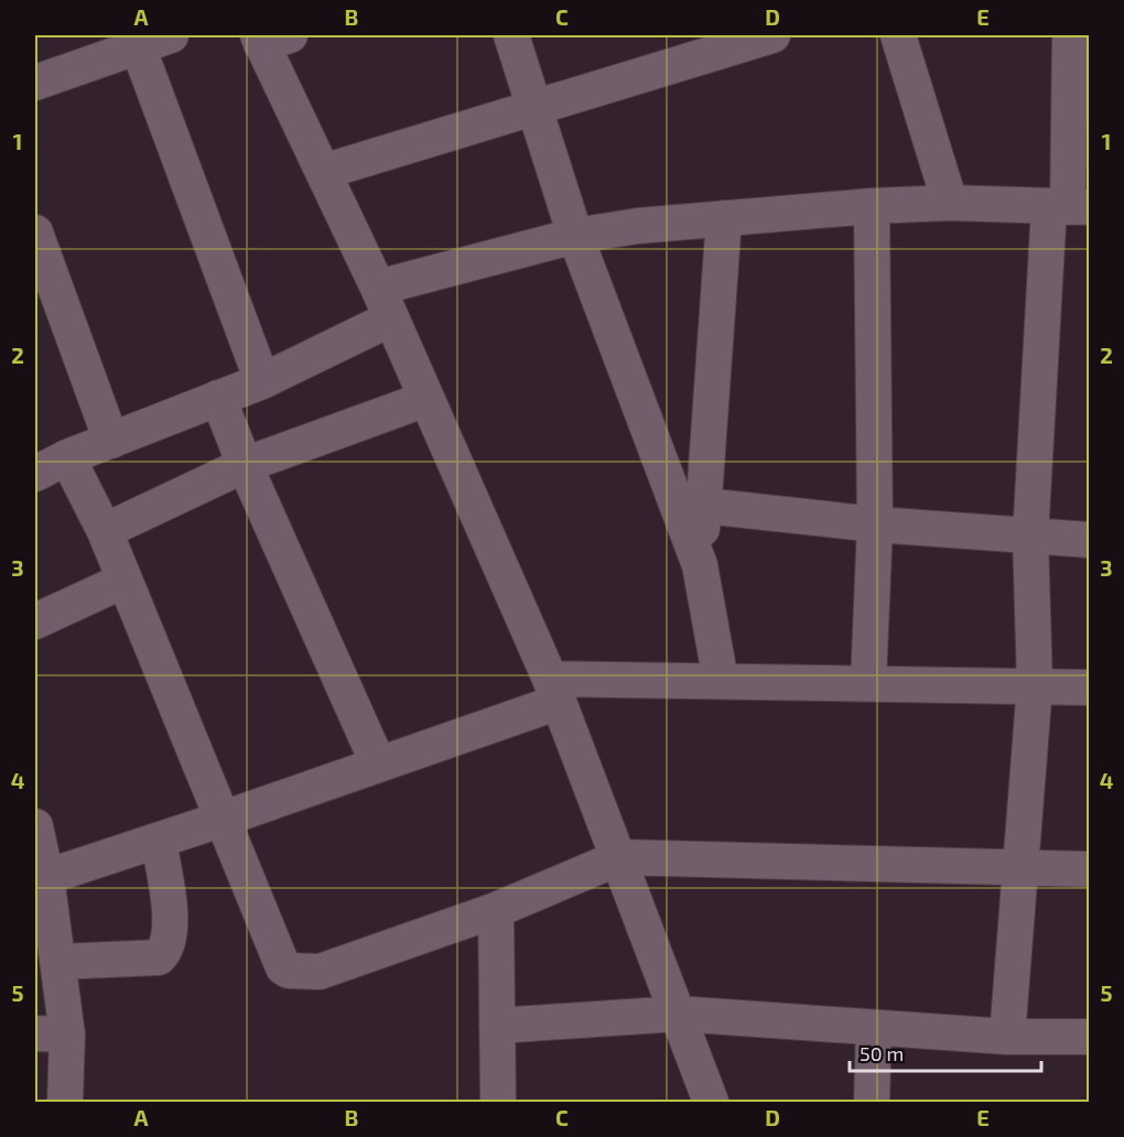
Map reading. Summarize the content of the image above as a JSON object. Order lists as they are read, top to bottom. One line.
{"scale_bar":"50 m","grid":{"columns":["A","B","C","D","E"],"rows":["1","2","3","4","5"]}}
